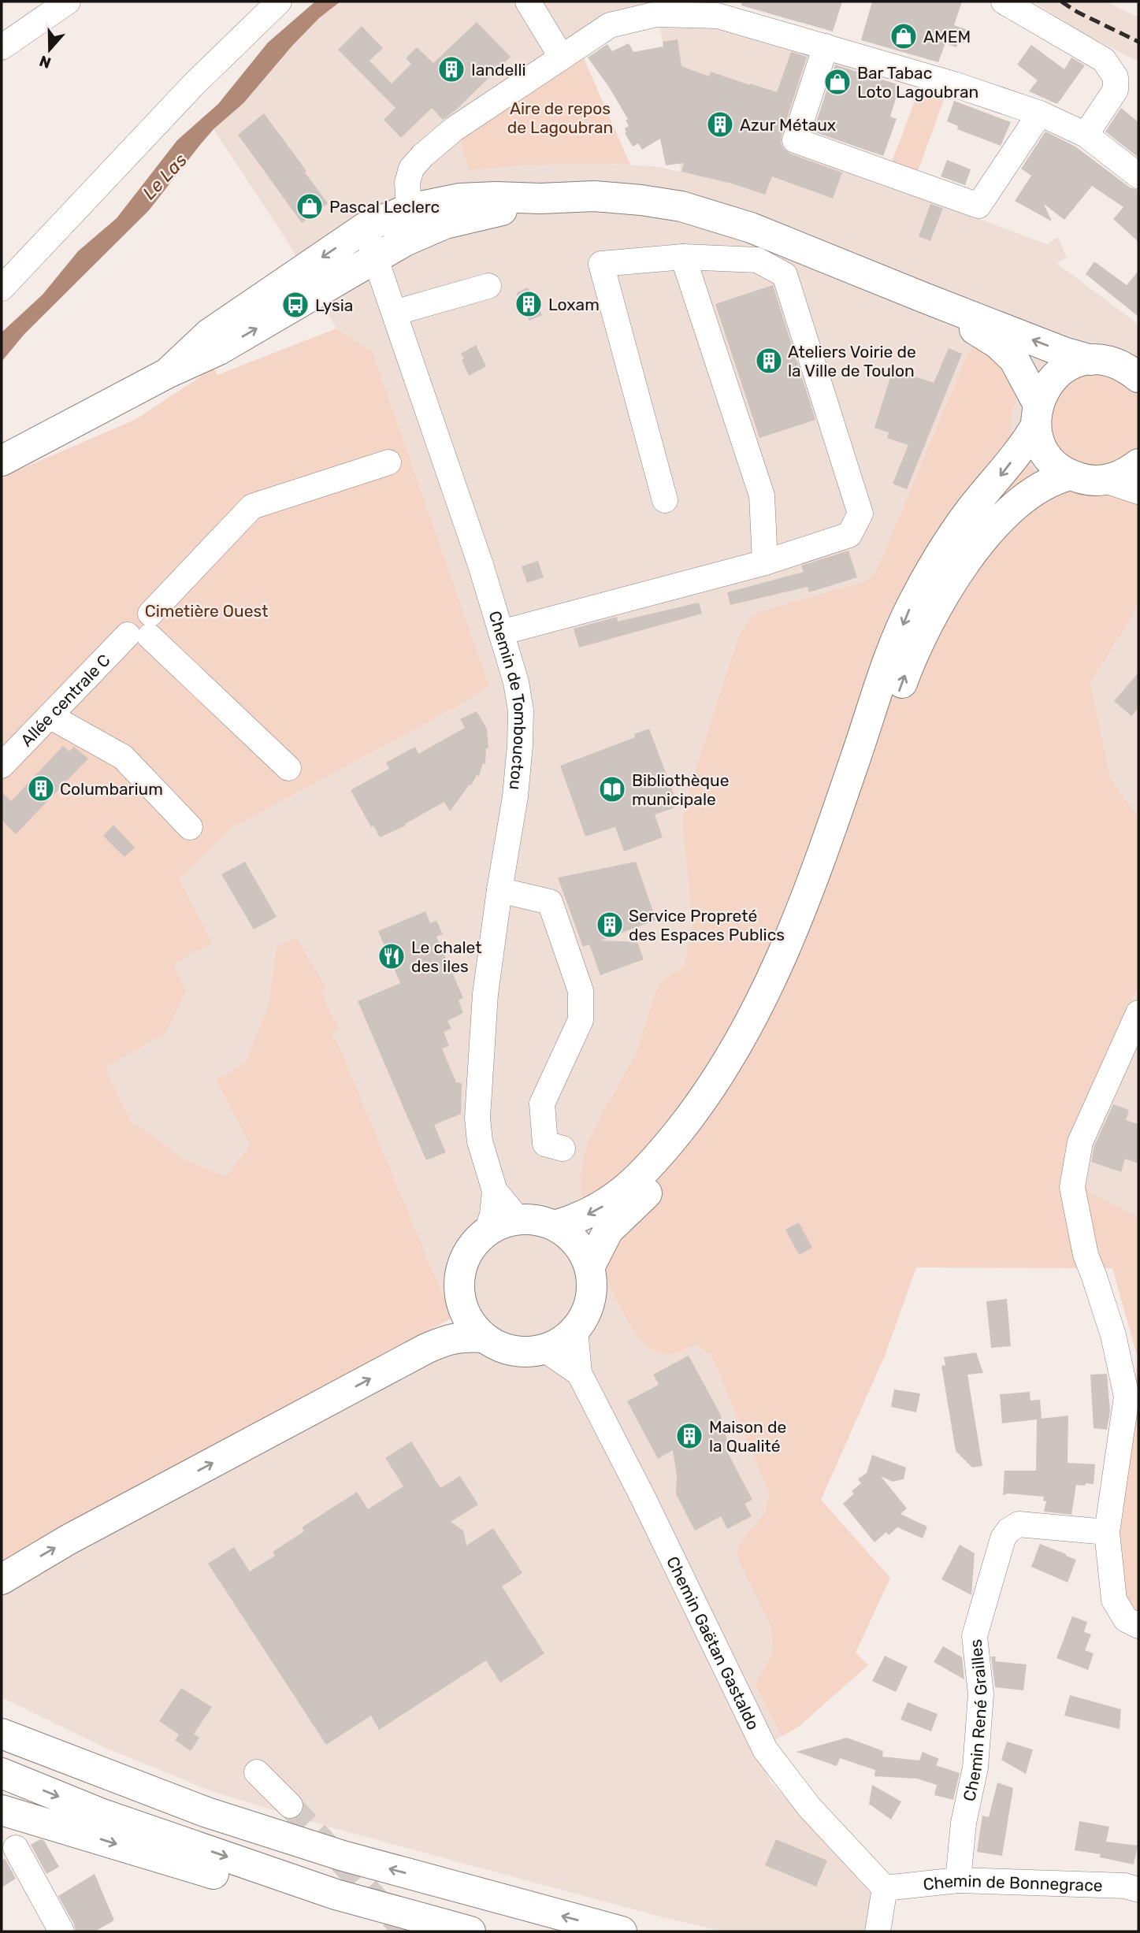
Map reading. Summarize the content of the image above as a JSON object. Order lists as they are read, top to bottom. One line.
{"streets":{"street":["Allée centrale C","Chemin de Tombouctou","Chemin Gaëtan Gastaldo","Chemin René Grailles","Chemin de Bonnegrace"]},"crossings":[["Chemin de Tombouctou","Chemin Gaëtan Gastaldo"],["Chemin Gaëtan Gastaldo","Chemin de Bonnegrace"],["Chemin René Grailles","Chemin de Bonnegrace"]],"water":["Le Las"],"parks":["Aire de repos de Lagoubran","Cimetière Ouest"],"places":{"shop":["AMEM","Bar Tabac Loto Lagoubran","Pascal Leclerc"],"building":["Iandelli","Azur Métaux","Loxam","Ateliers Voirie de la Ville de Toulon","Columbarium","Service Propreté des Espaces Publics","Maison de la Qualité"],"bus stop":["Lysia"],"library":["Bibliothèque municipale"],"restaurant":["Le chalet des iles"]},"north":"bottom"}
